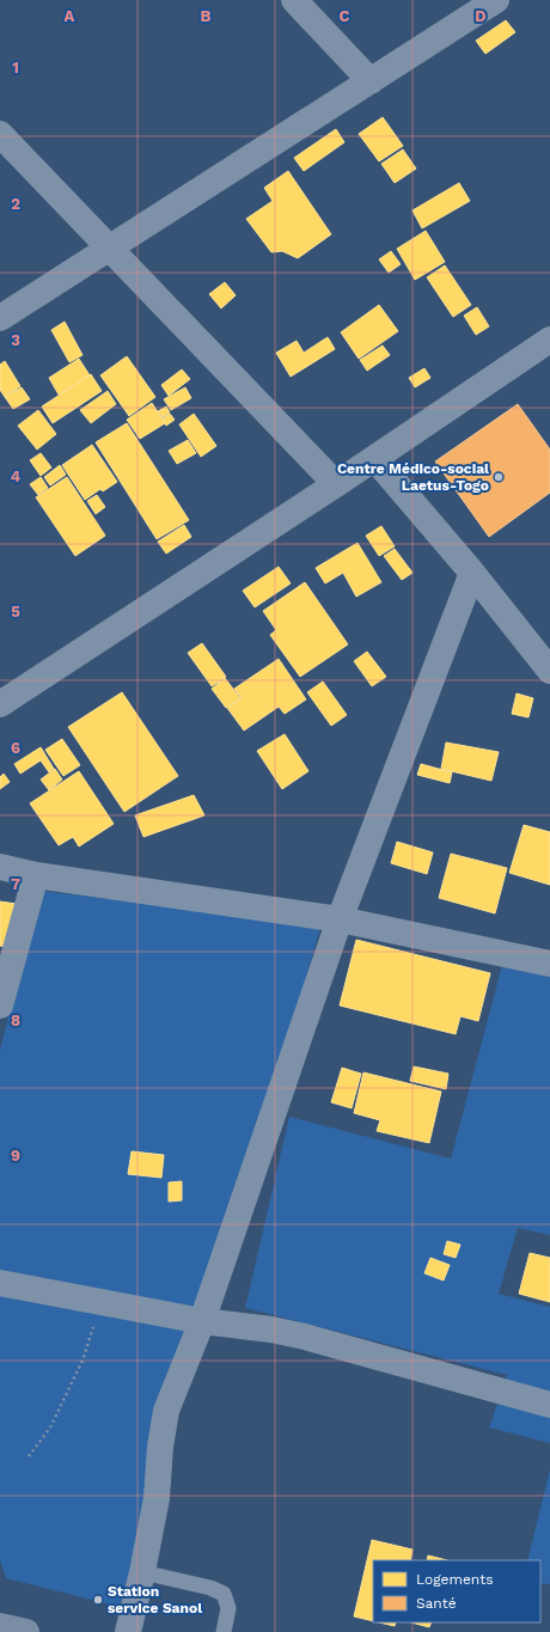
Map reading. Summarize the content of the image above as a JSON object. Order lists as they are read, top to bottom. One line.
{"places":["Centre Médico-social Laetus-Togo","Station service Sanol"],"legend":["Logements","Santé"],"grid":{"columns":["A","B","C","D"],"rows":["1","2","3","4","5","6","7","8","9"]}}
